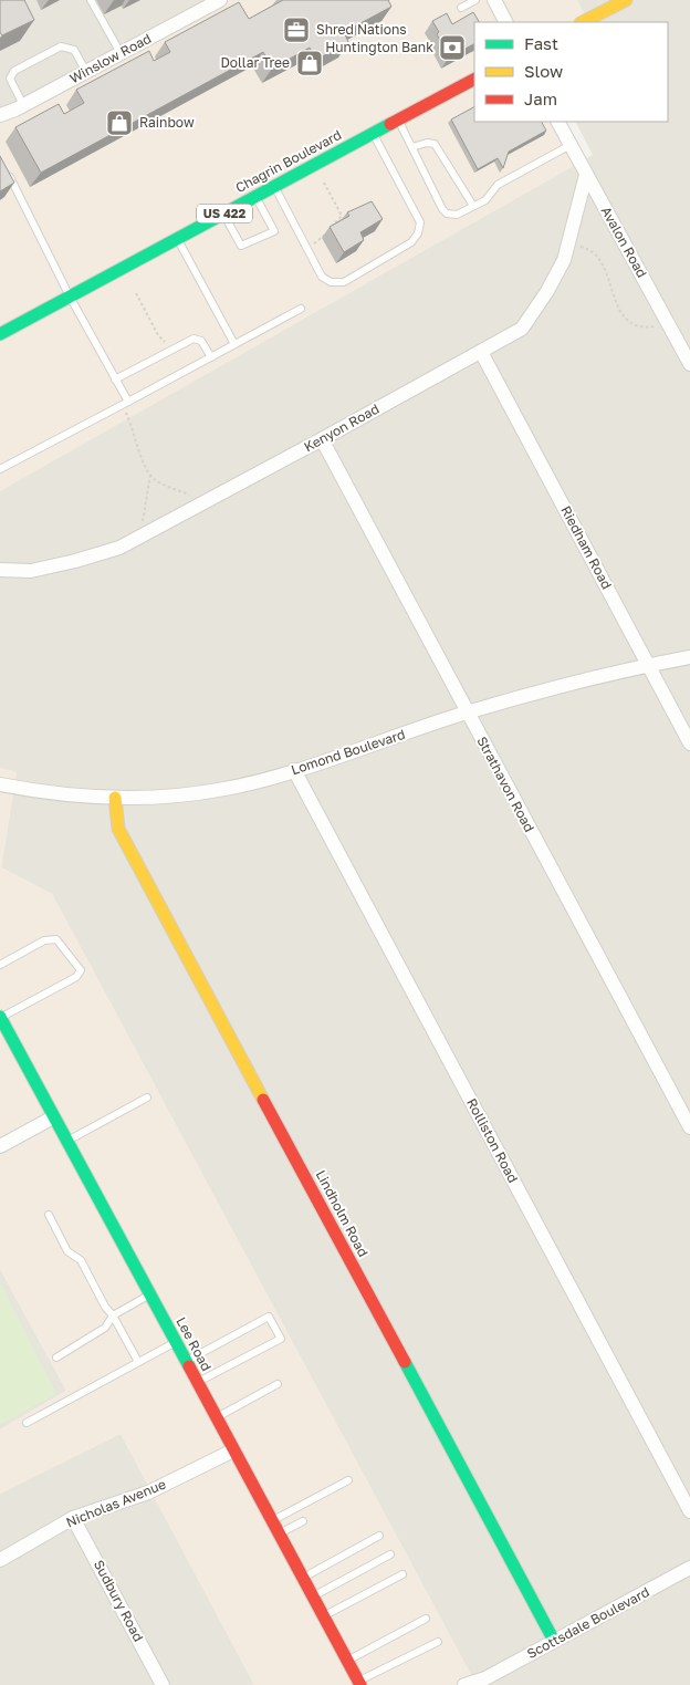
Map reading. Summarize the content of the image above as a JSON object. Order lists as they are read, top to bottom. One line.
{"streets":{"main road":["Chagrin Boulevard","US 422","Lindholm Road","Lee Road"],"street":["Winslow Road","Avalon Road","Kenyon Road","Riedham Road","Lomond Boulevard","Strathavon Road","Rolliston Road","Nicholas Avenue","Sudbury Road","Scottsdale Boulevard"]},"crossings":[["Avalon Road","Kenyon Road"],["Kenyon Road","Riedham Road"],["Kenyon Road","Strathavon Road"],["Riedham Road","Lomond Boulevard"],["Lomond Boulevard","Strathavon Road"],["Lomond Boulevard","Rolliston Road"],["Lomond Boulevard","Lindholm Road"],["Lindholm Road","Scottsdale Boulevard"],["Lee Road","Nicholas Avenue"],["Nicholas Avenue","Sudbury Road"]],"places":{"office":["Shred Nations"],"bank":["Huntington Bank"],"shop":["Dollar Tree","Rainbow"]},"legend":["Fast","Slow","Jam"]}
